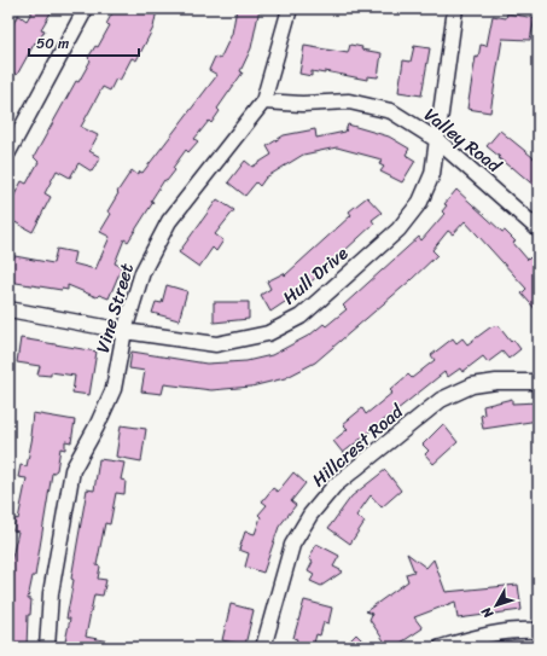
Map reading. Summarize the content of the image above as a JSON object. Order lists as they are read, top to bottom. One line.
{"streets":{"street":["Valley Road","Hull Drive","Vine Street","Hillcrest Road"]},"crossings":[["Valley Road","Hull Drive"],["Valley Road","Vine Street"],["Hull Drive","Vine Street"]],"scale_bar":"50 m","north":"bottom left"}
